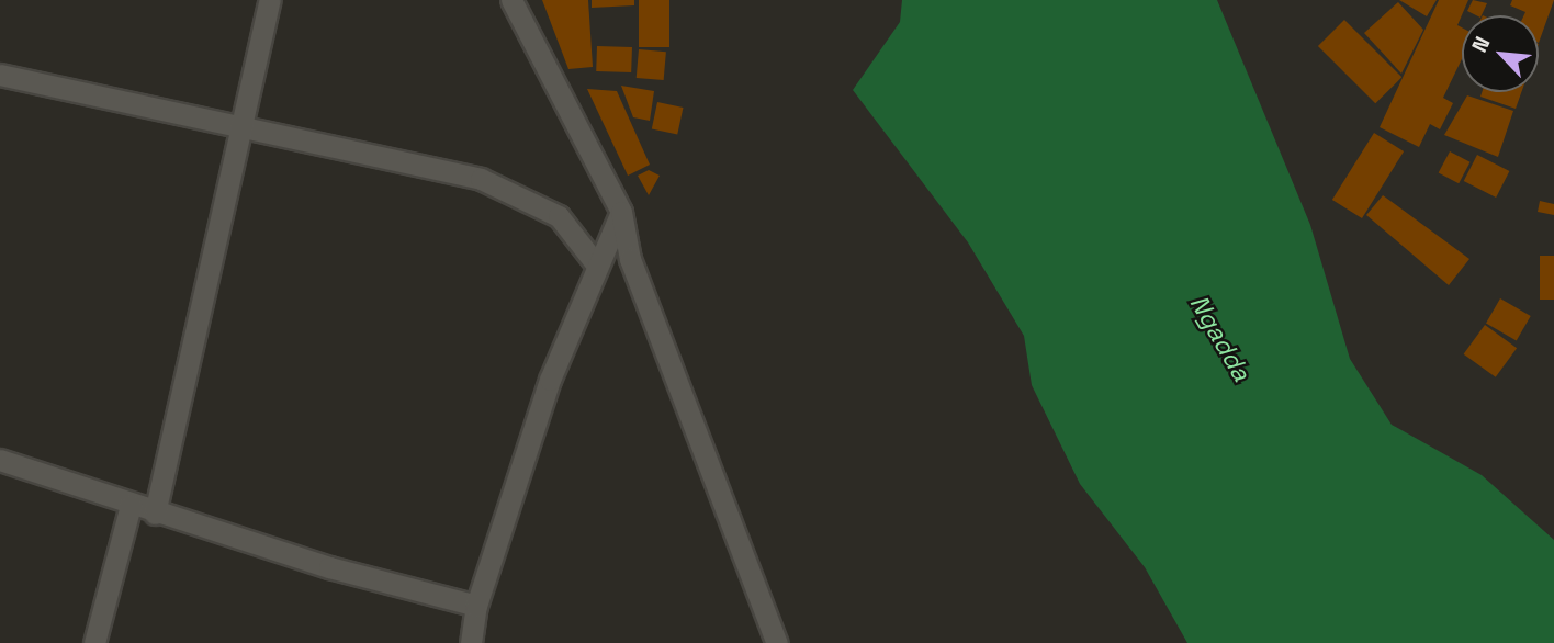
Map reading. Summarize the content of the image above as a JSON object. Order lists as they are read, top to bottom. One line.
{"water":["Ngadda"],"north":"top left"}
